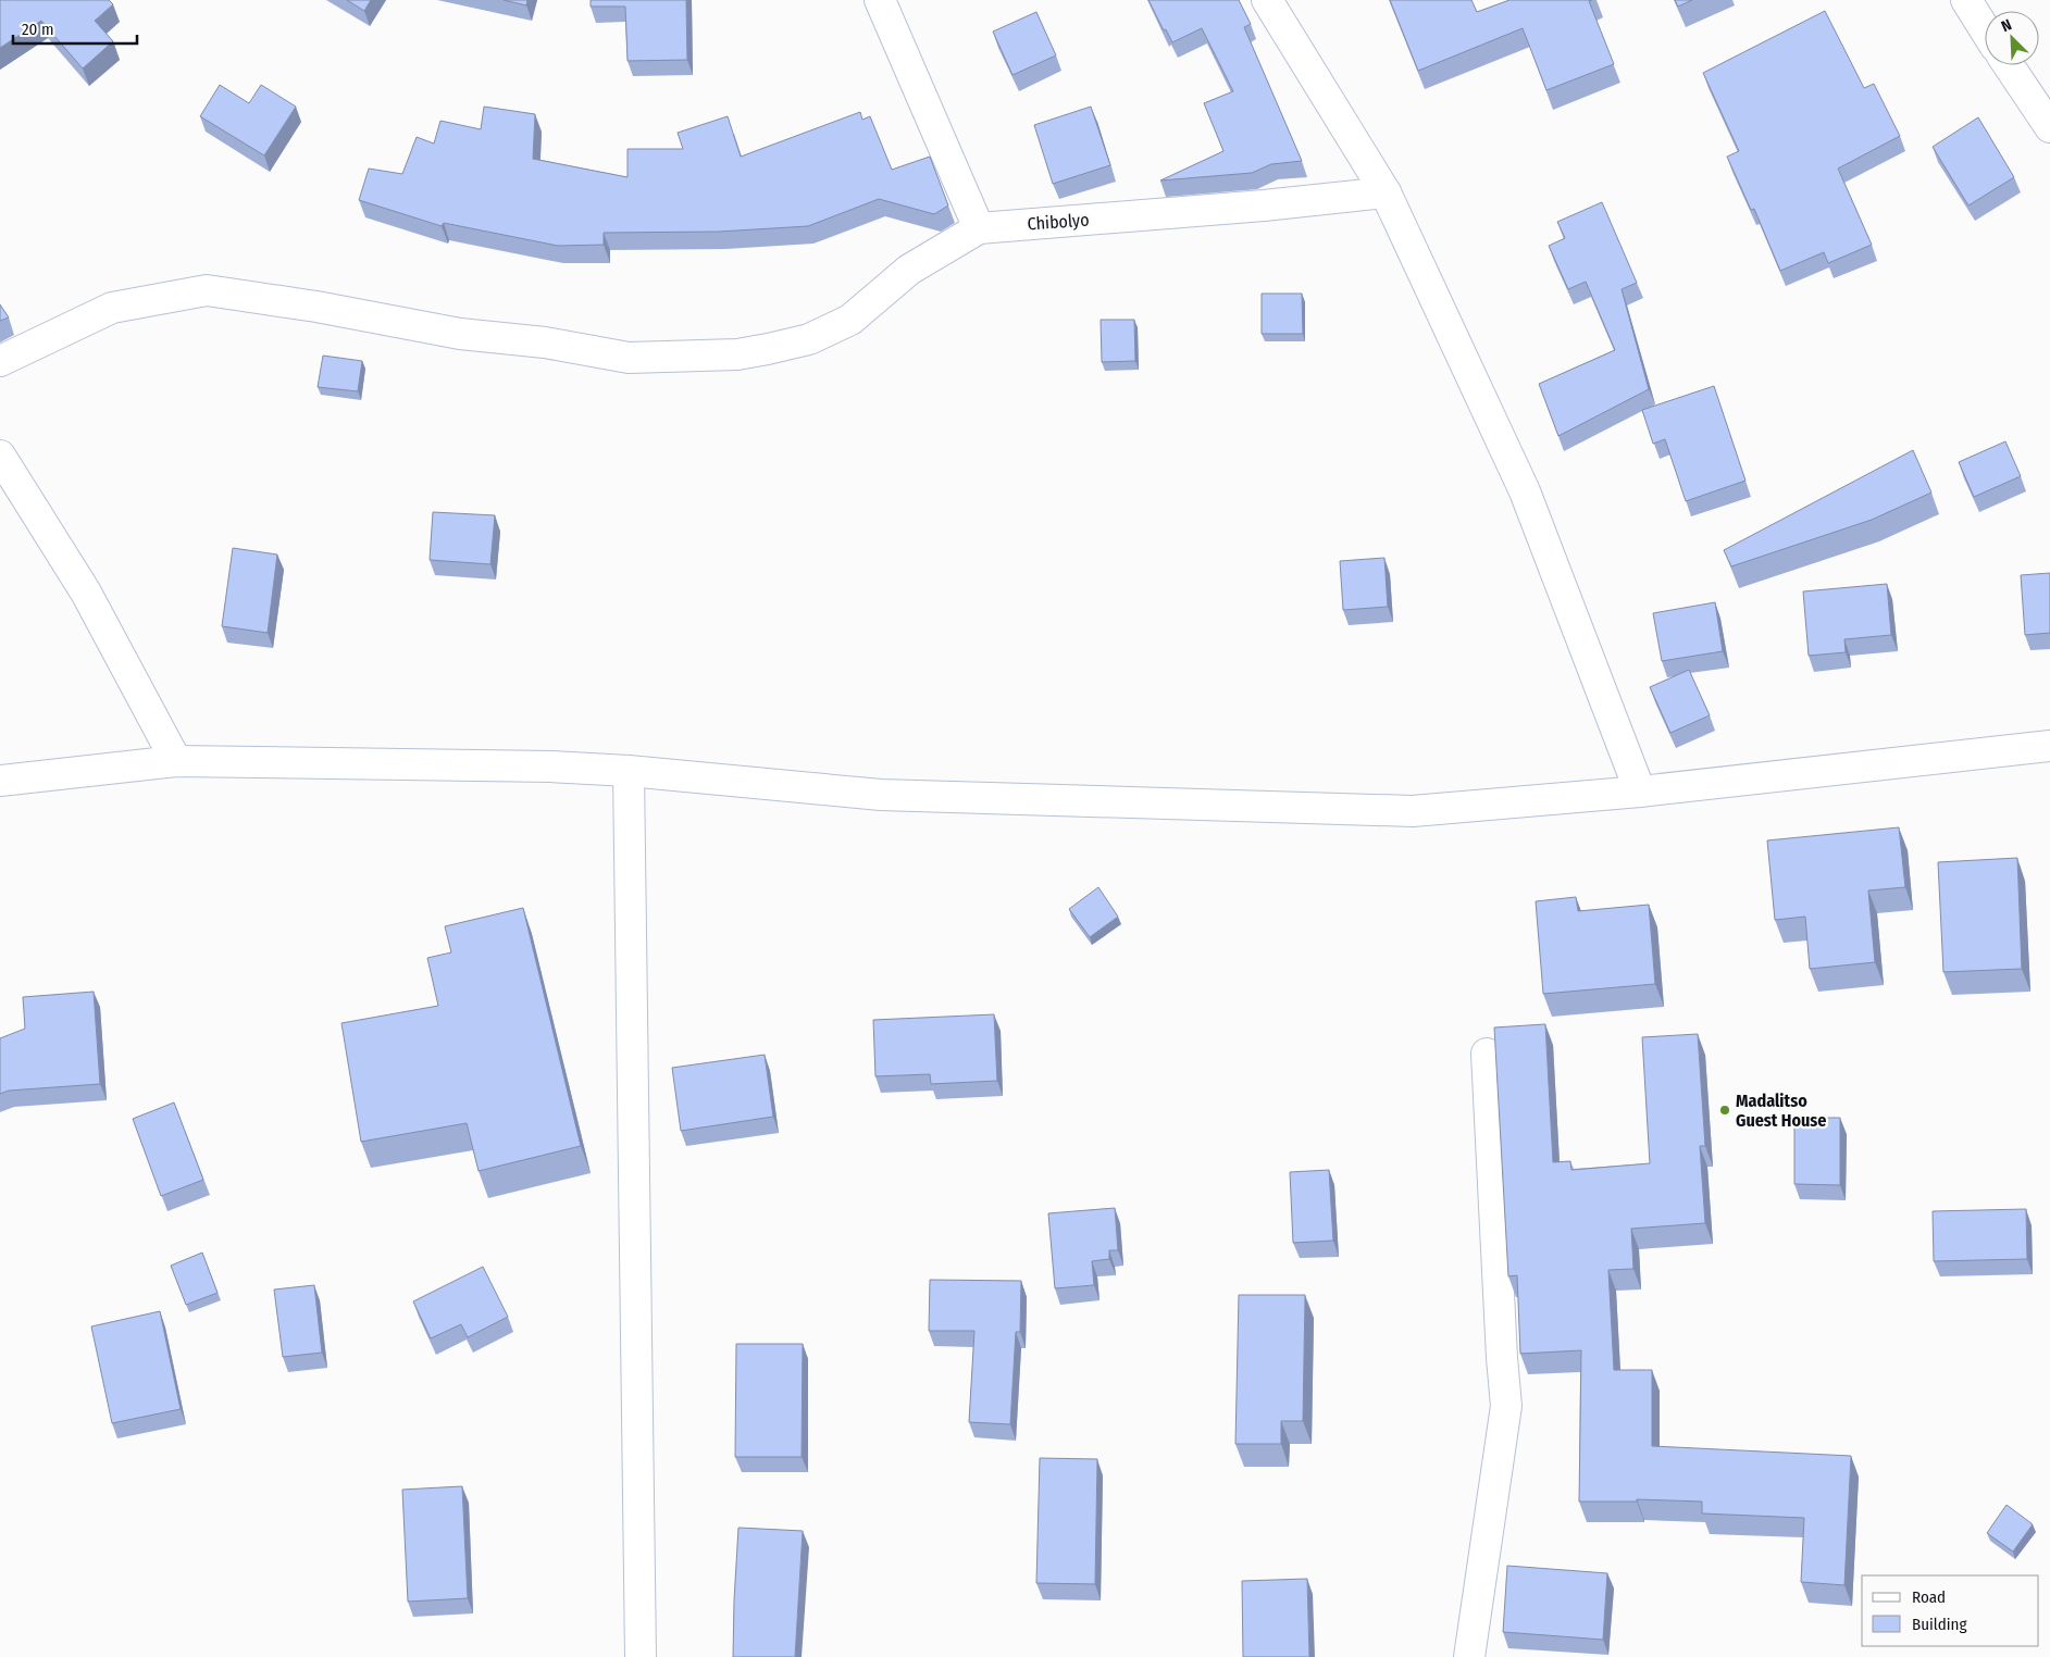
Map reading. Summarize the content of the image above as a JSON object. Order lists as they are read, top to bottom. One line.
{"streets":{"street":["Chibolyo"]},"places":["Madalitso Guest House"],"legend":["Road","Building"],"scale_bar":"20 m","north":"top left"}
